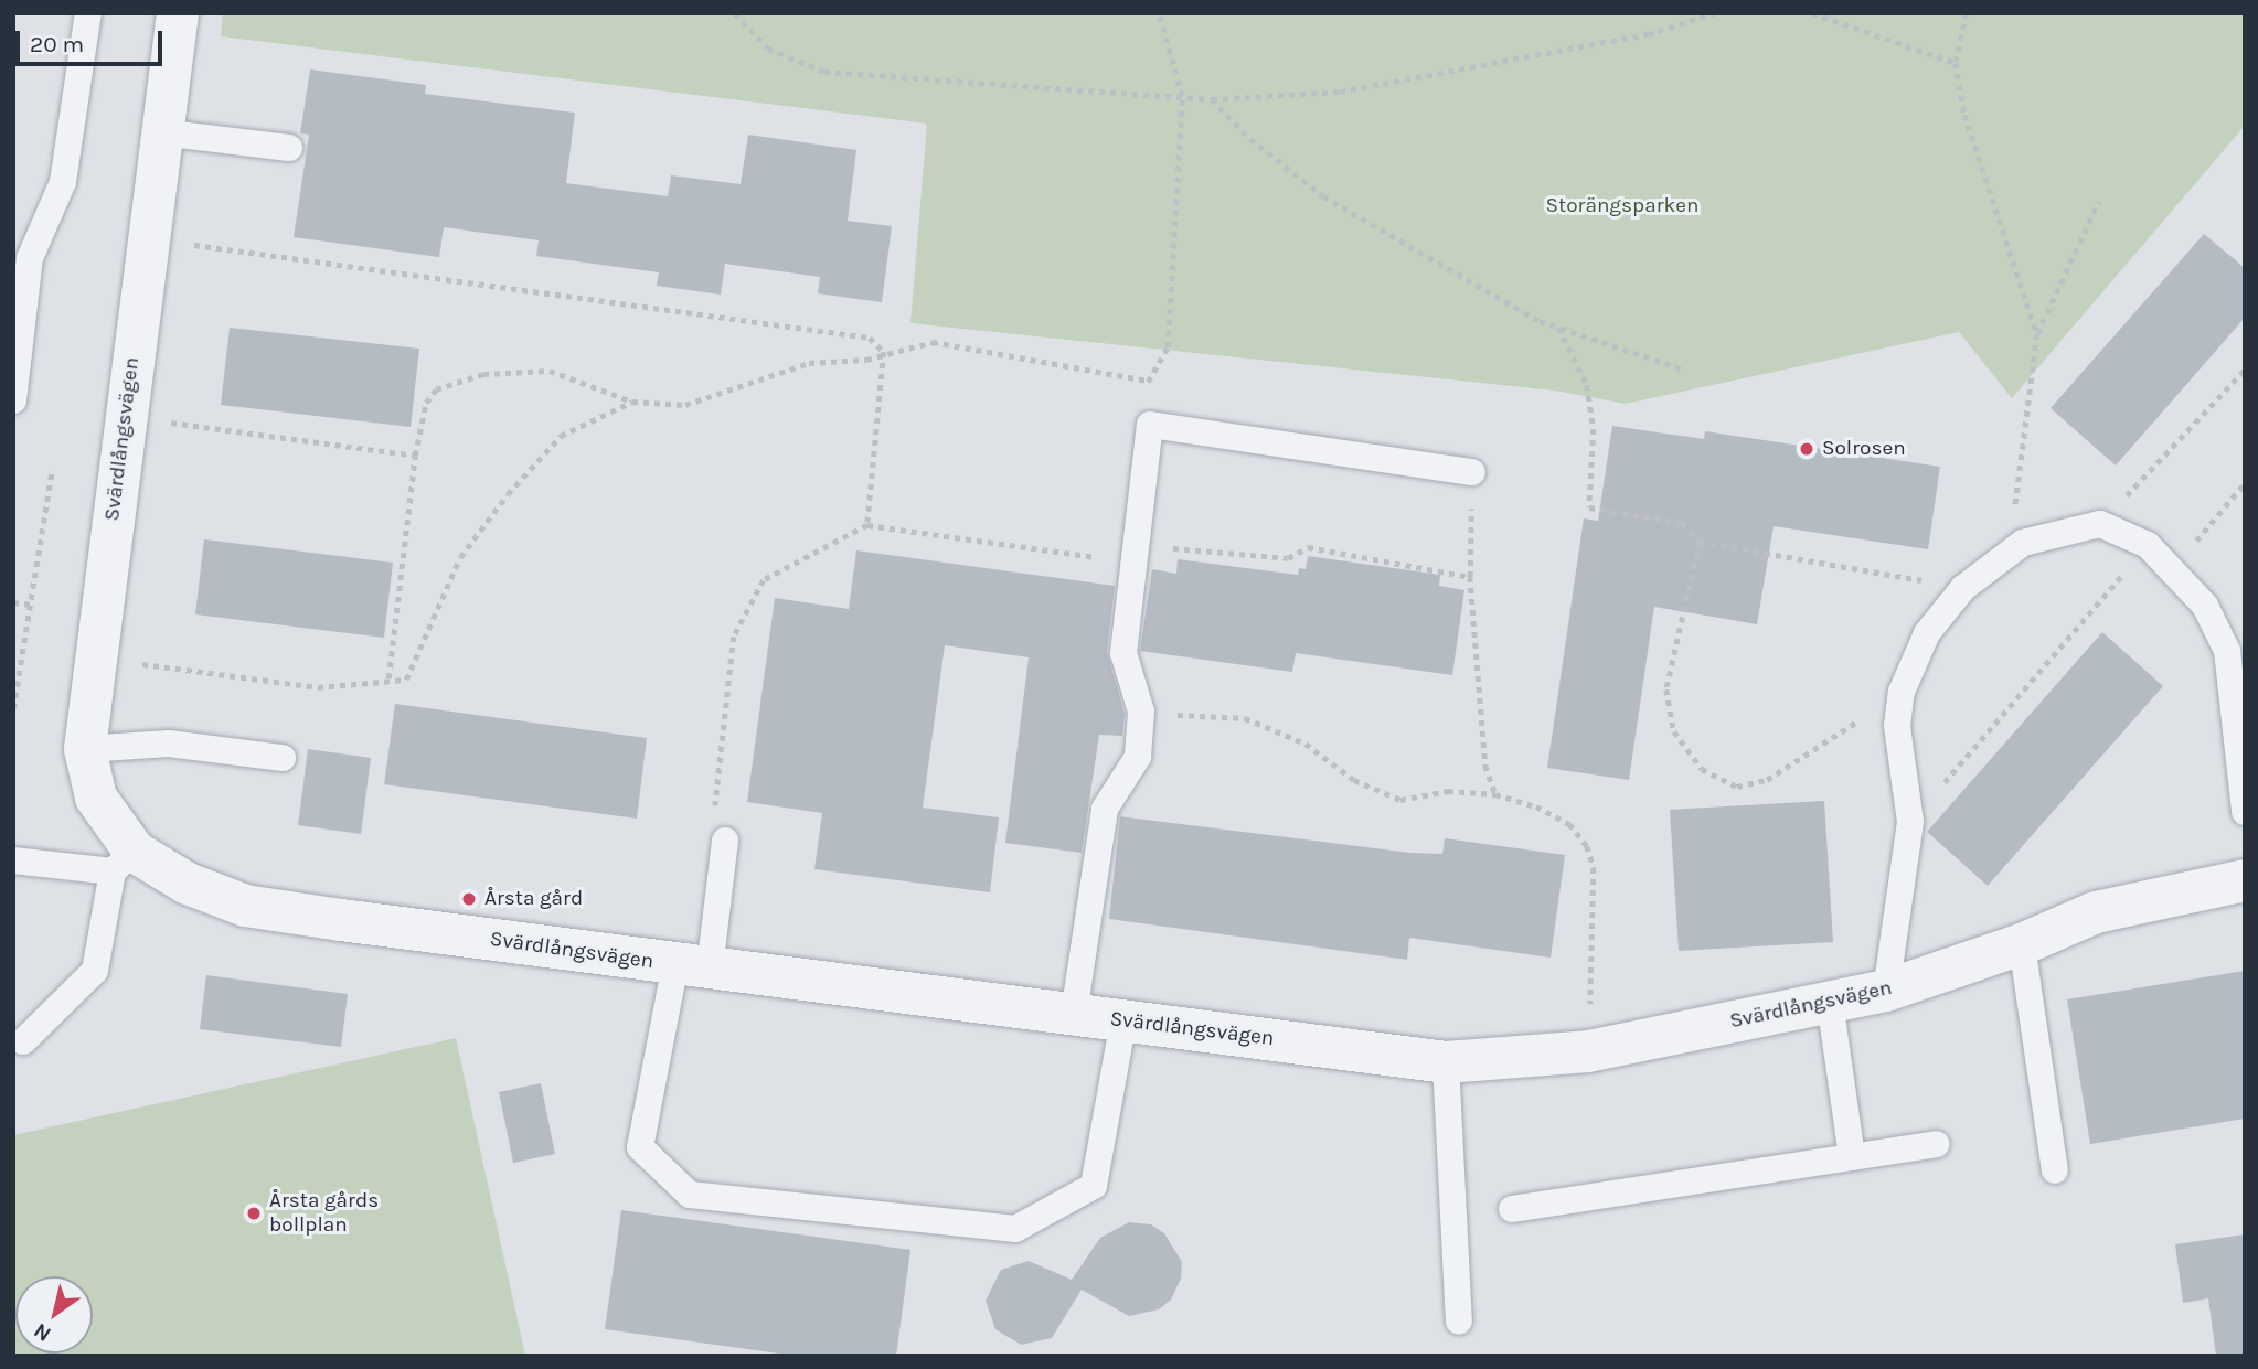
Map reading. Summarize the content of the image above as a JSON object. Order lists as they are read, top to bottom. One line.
{"streets":{"street":["Svärdlångsvägen"]},"parks":["Storängsparken"],"places":["Solrosen","Årsta gård","Årsta gårds bollplan"],"scale_bar":"20 m","north":"bottom left"}
